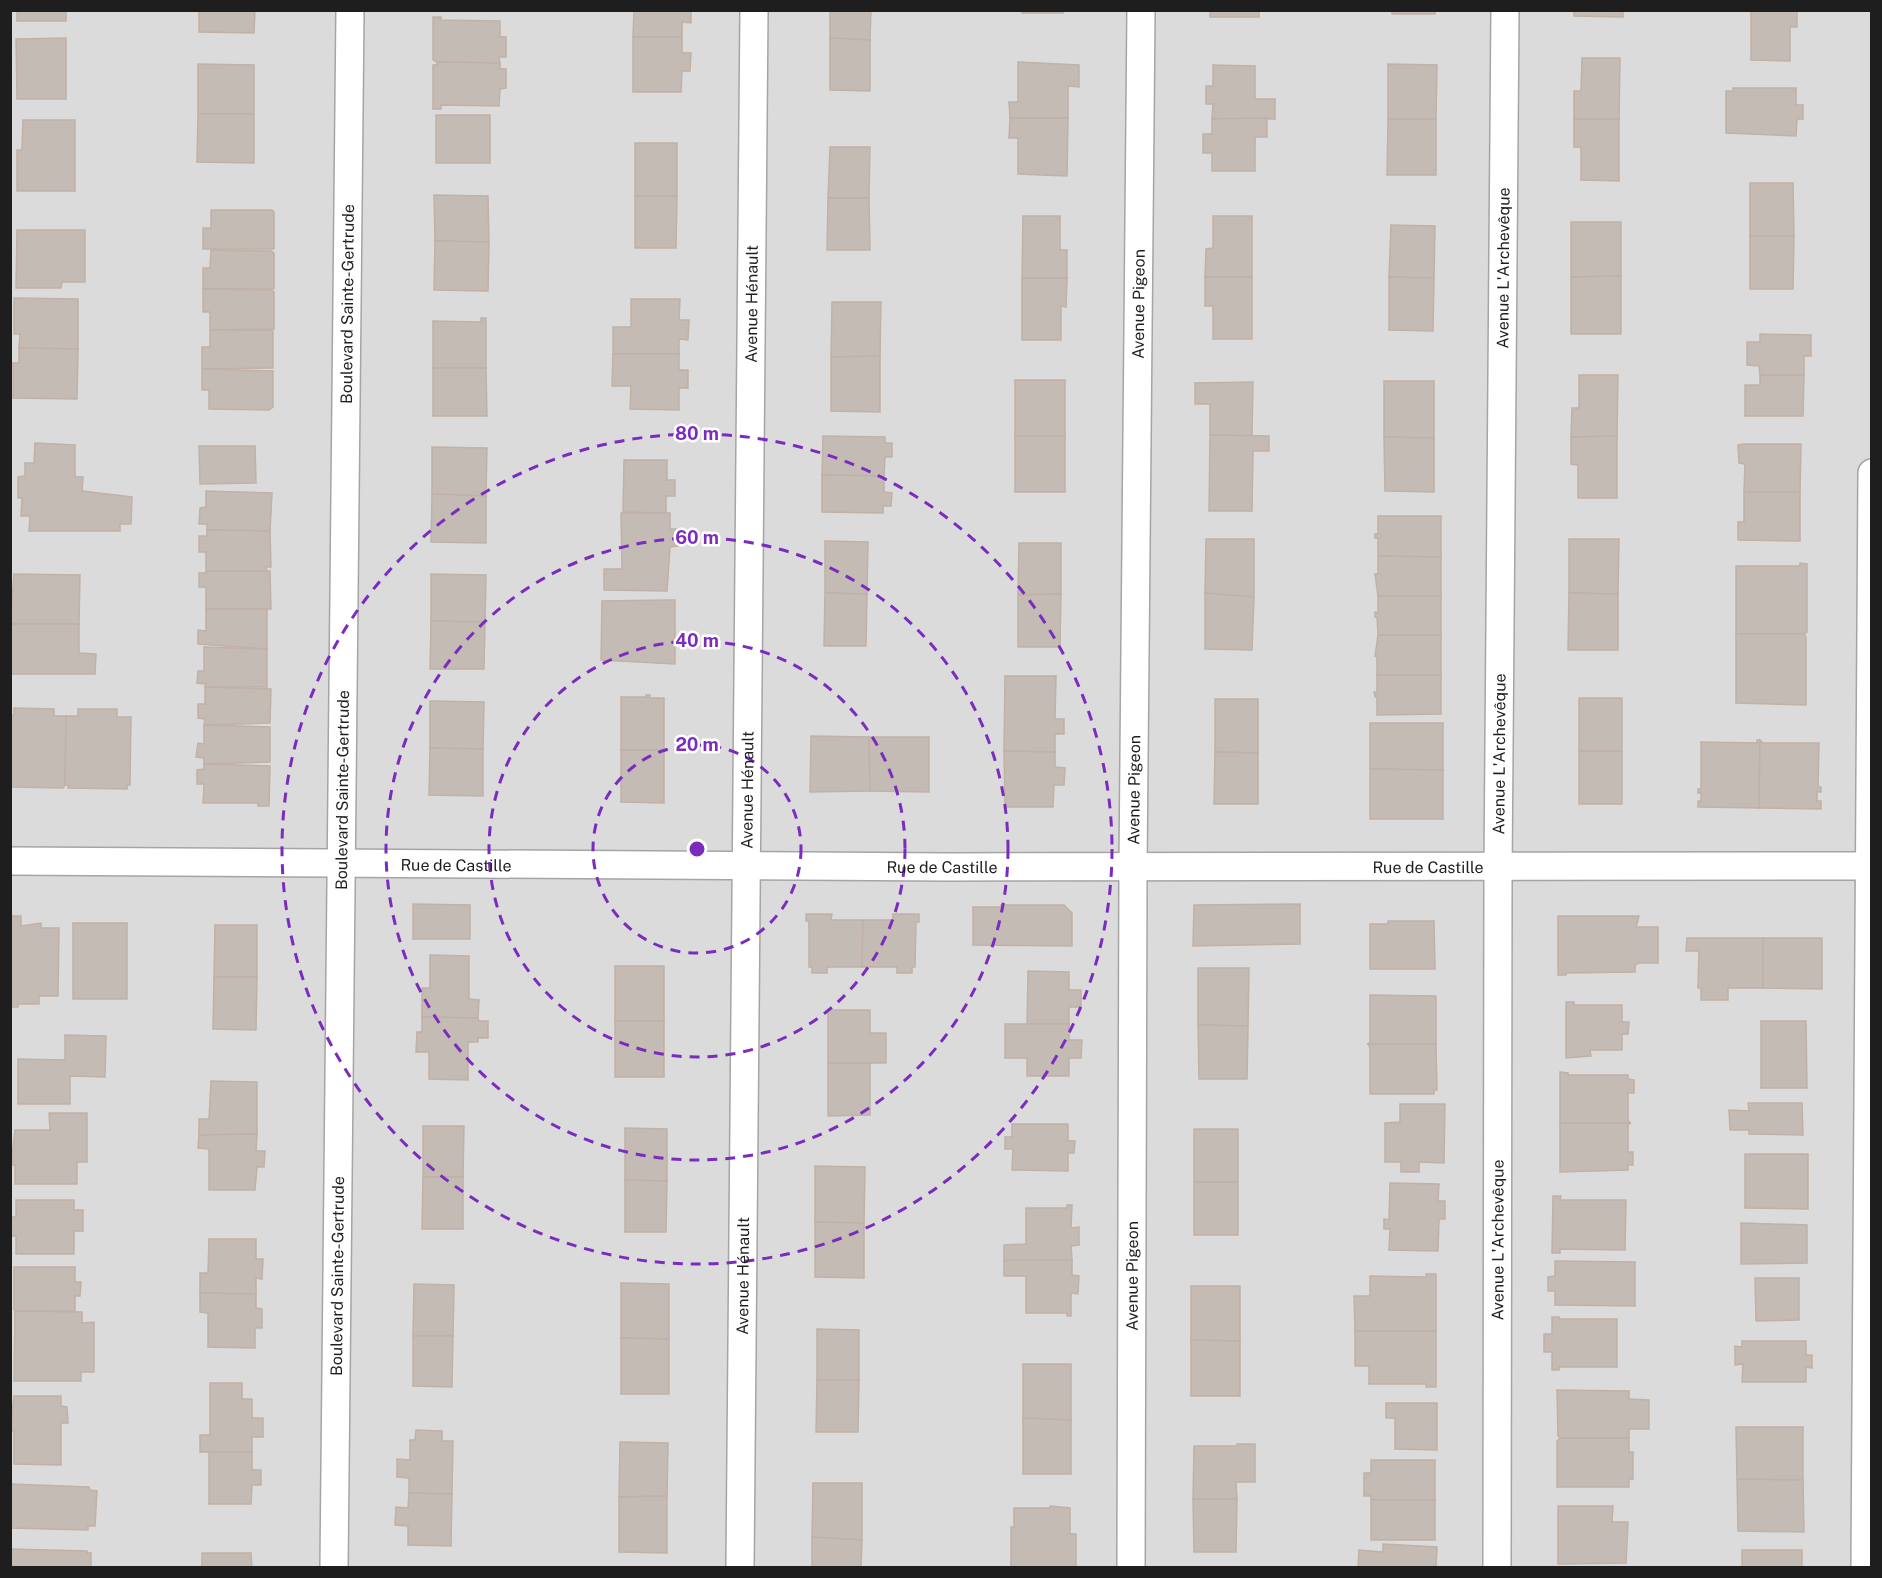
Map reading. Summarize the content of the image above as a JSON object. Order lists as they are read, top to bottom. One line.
{"streets":{"street":["Avenue L'Archevêque","Boulevard Sainte-Gertrude","Avenue Hénault","Avenue Pigeon","Rue de Castille"]},"crossings":[["Avenue L'Archevêque","Rue de Castille"],["Boulevard Sainte-Gertrude","Rue de Castille"],["Avenue Hénault","Rue de Castille"],["Avenue Pigeon","Rue de Castille"]],"rings":["80 m","60 m","40 m","20 m"]}
